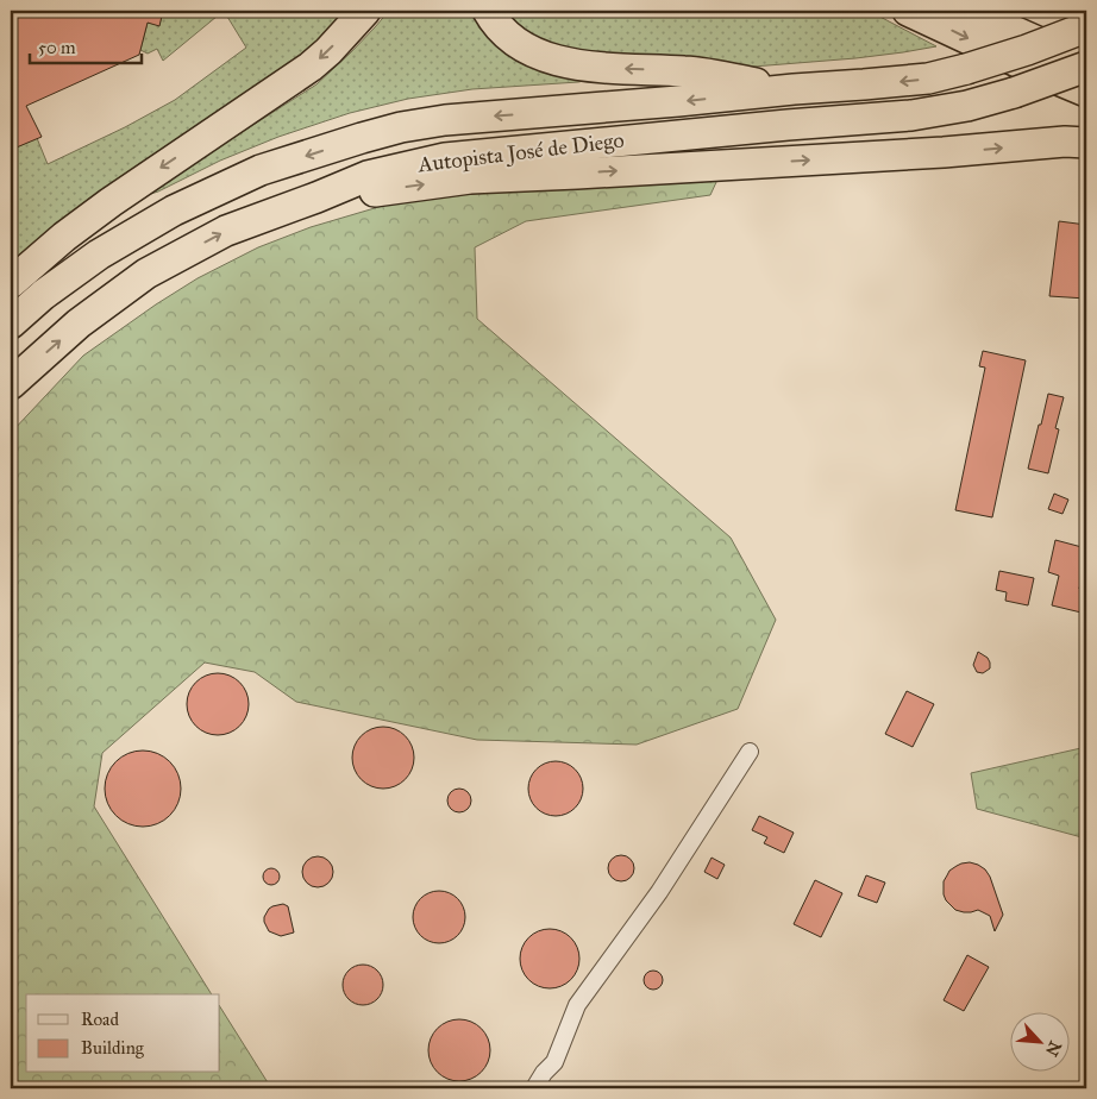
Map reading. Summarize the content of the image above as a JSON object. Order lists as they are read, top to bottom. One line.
{"streets":{"highway":["Autopista José de Diego"]},"legend":["Road","Building"],"scale_bar":"50 m","north":"bottom right"}
